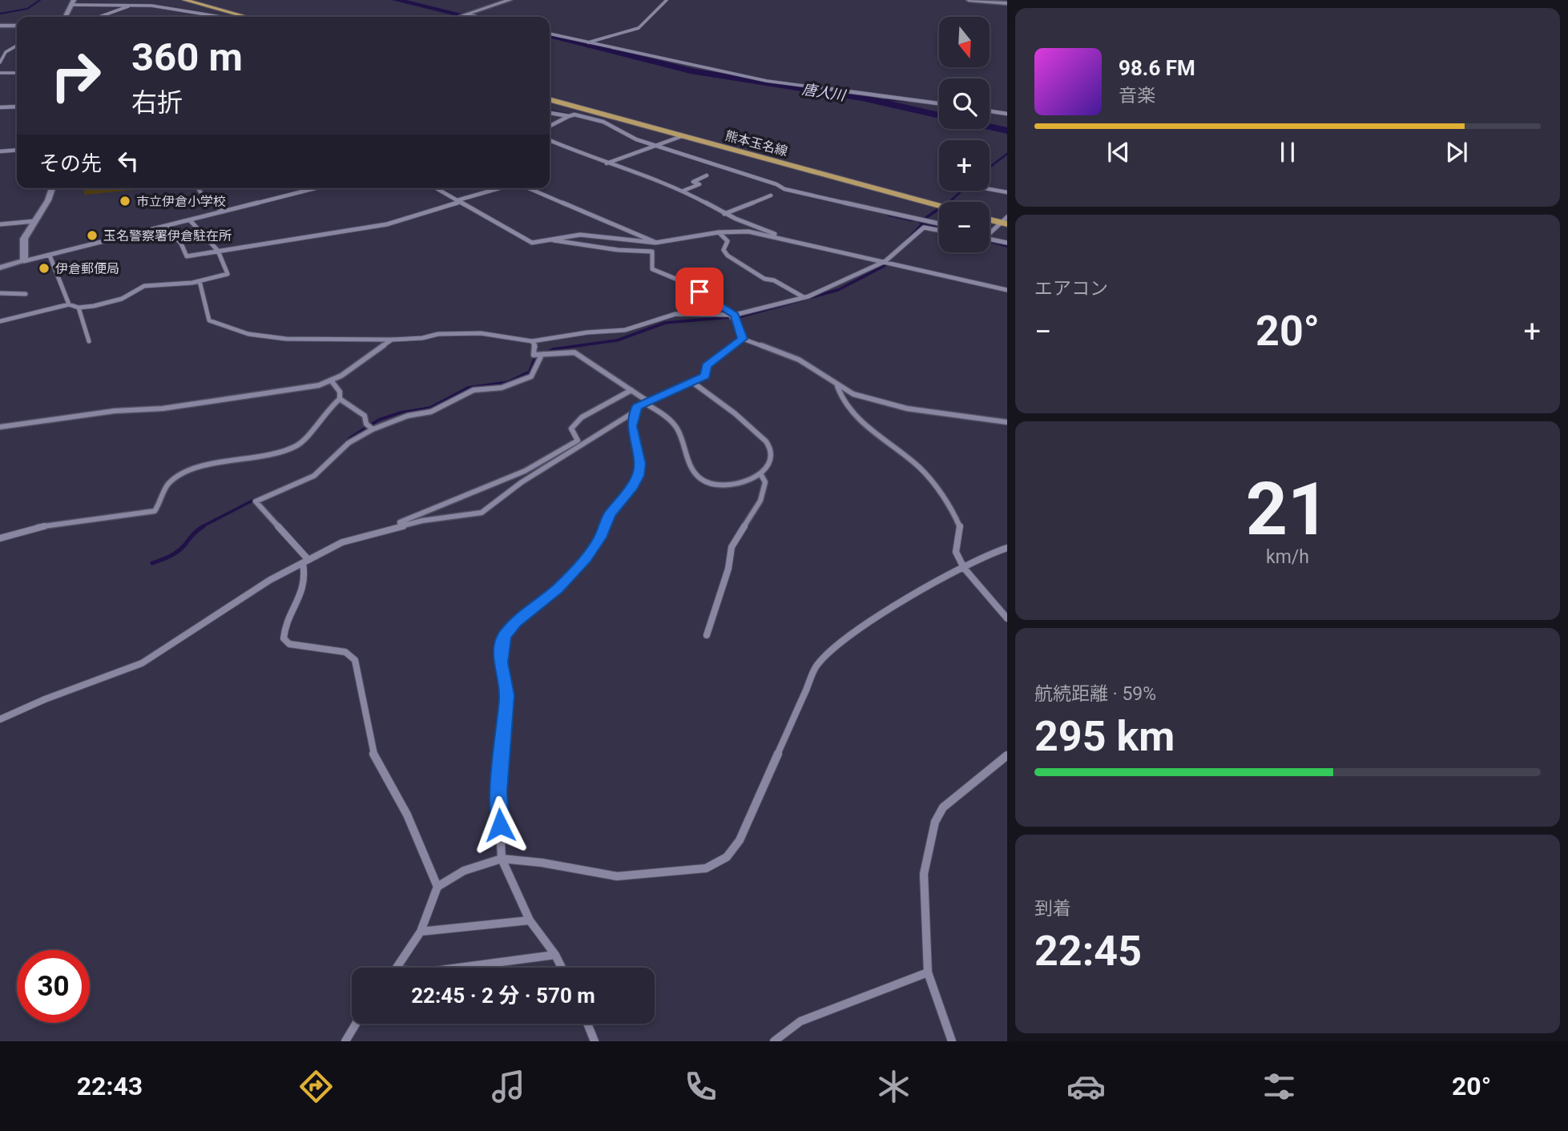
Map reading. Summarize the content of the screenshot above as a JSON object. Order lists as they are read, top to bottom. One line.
{"streets":{"main road":["熊本玉名線"]},"water":["唐人川"],"places":["市立伊倉小学校","玉名警察署伊倉駐在所","伊倉郵便局"],"north":"bottom","page":{"map_buttons":["+","−"],"turn":["360 m","右折"],"song":["98.6 FM","音楽"],"then":"その先","tile":["エアコン",["21","km/h"],["航続距離 · 59%","295 km"],["到着","22:45"]],"heat":["−","20°","+"],"limit":"30","trip":"22:45 · 2 分 · 570 m","tabs":["22:43","20°"]}}
